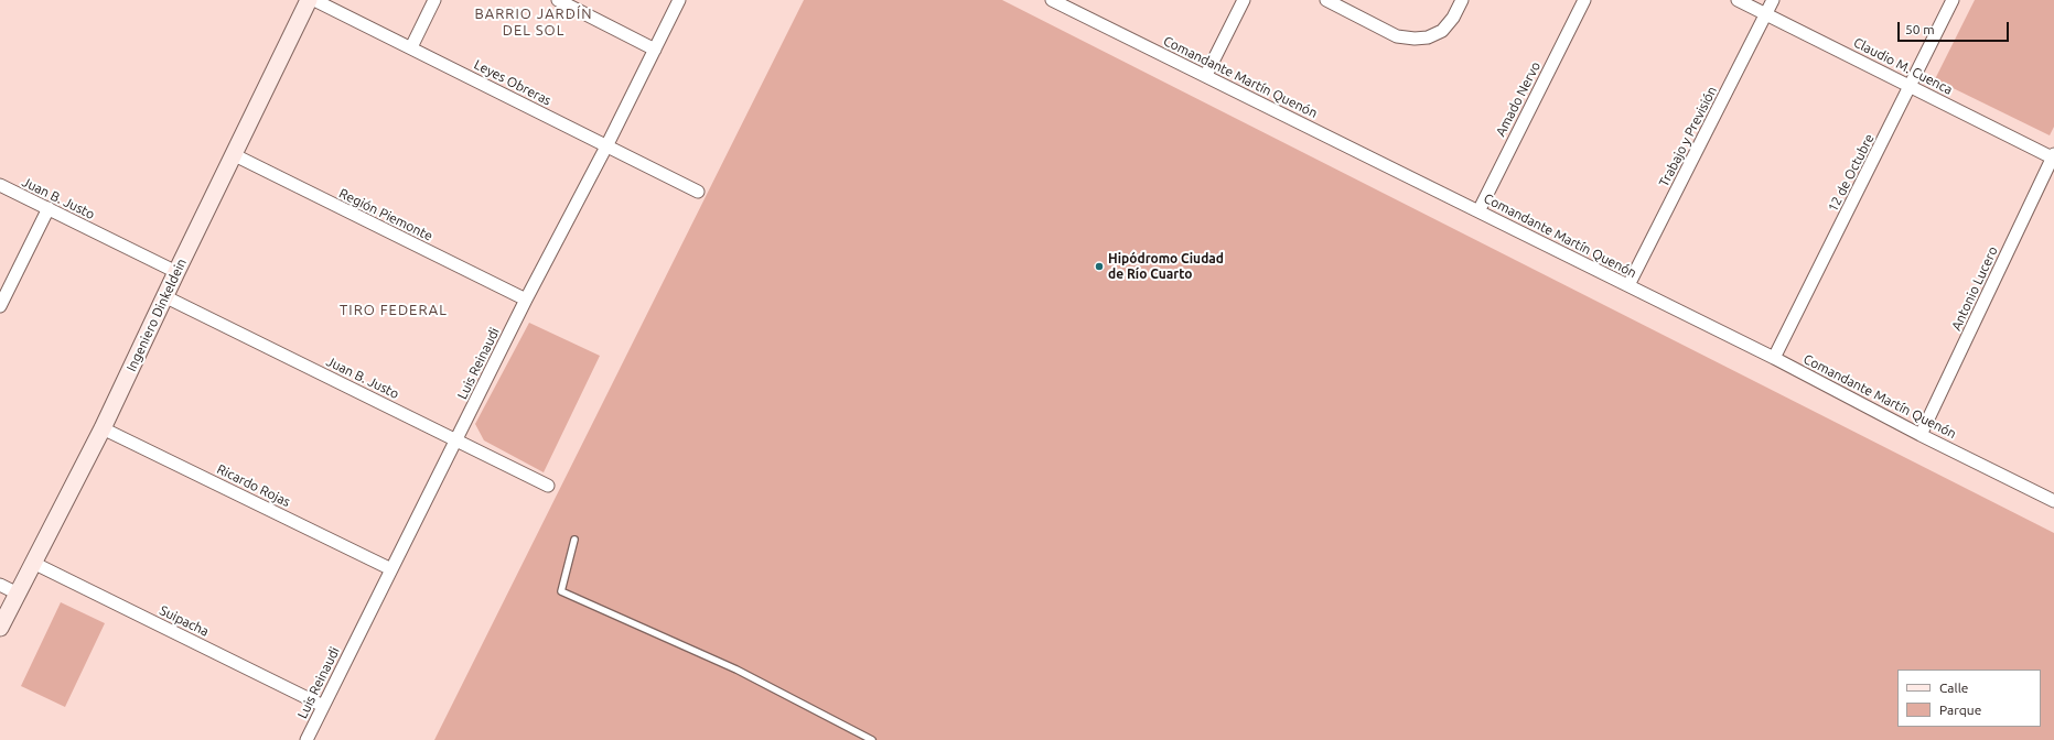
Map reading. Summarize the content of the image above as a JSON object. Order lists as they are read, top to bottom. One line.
{"streets":{"main road":["Ingeniero Dinkeldein"],"street":["Claudio M. Cuenca","Comandante Martín Quenón","Leyes Obreras","Amado Nervo","Trabajo y Previsión","12 de Octubre","Juan B. Justo","Región Piemonte","Antonio Lucero","Luis Reinaudi","Ricardo Rojas","Suipacha"]},"crossings":[["Claudio M. Cuenca","Trabajo y Previsión"],["Claudio M. Cuenca","12 de Octubre"],["Claudio M. Cuenca","Antonio Lucero"],["Comandante Martín Quenón","Amado Nervo"],["Comandante Martín Quenón","Trabajo y Previsión"],["Comandante Martín Quenón","12 de Octubre"],["Comandante Martín Quenón","Antonio Lucero"],["Leyes Obreras","Luis Reinaudi"],["Juan B. Justo","Ingeniero Dinkeldein"],["Juan B. Justo","Luis Reinaudi"],["Región Piemonte","Ingeniero Dinkeldein"],["Región Piemonte","Luis Reinaudi"],["Ingeniero Dinkeldein","Ricardo Rojas"],["Ingeniero Dinkeldein","Suipacha"],["Luis Reinaudi","Ricardo Rojas"],["Luis Reinaudi","Suipacha"]],"districts":["BARRIO JARDÍN DEL SOL","TIRO FEDERAL"],"places":["Hipódromo Ciudad de Río Cuarto"],"legend":["Calle","Parque"],"scale_bar":"50 m"}
